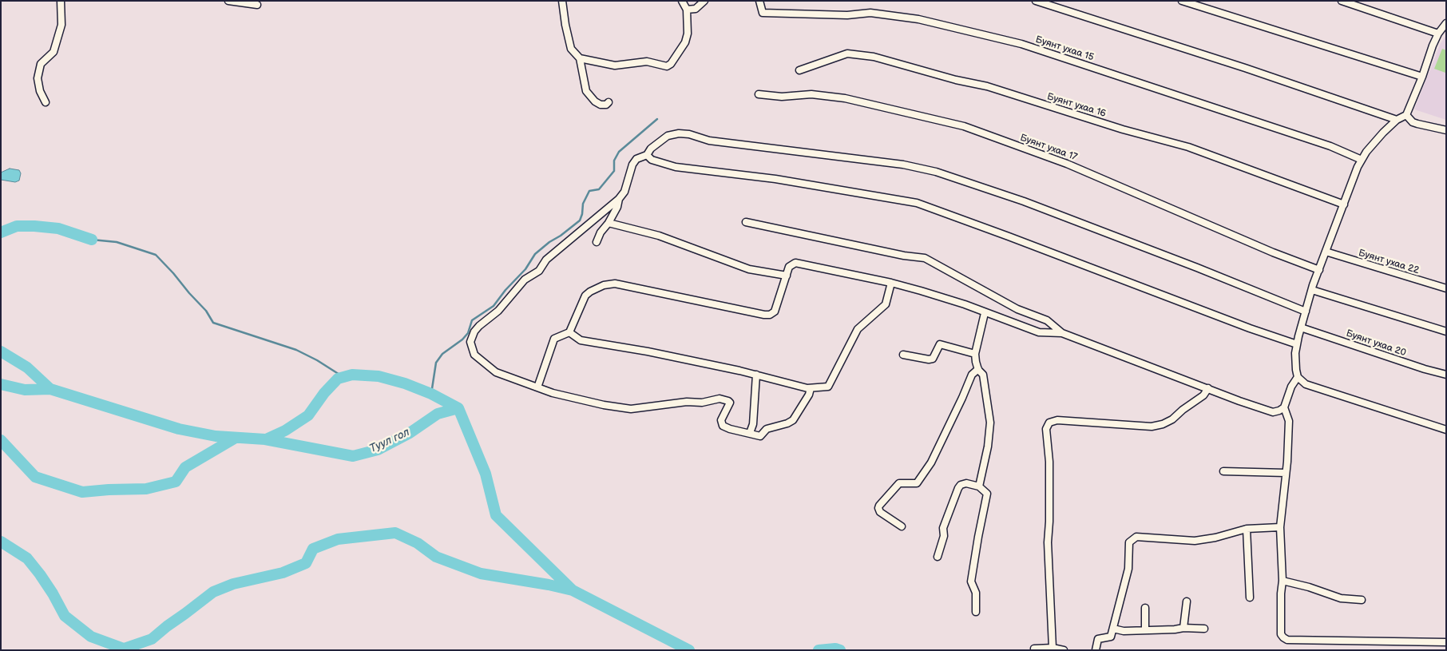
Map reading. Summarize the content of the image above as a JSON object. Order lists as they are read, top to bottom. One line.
{"streets":{"street":["Буянт ухаа 15","Буянт ухаа 16","Буянт ухаа 17","Буянт ухаа 22","Буянт ухаа 20"]},"water":["Туул гол"]}
